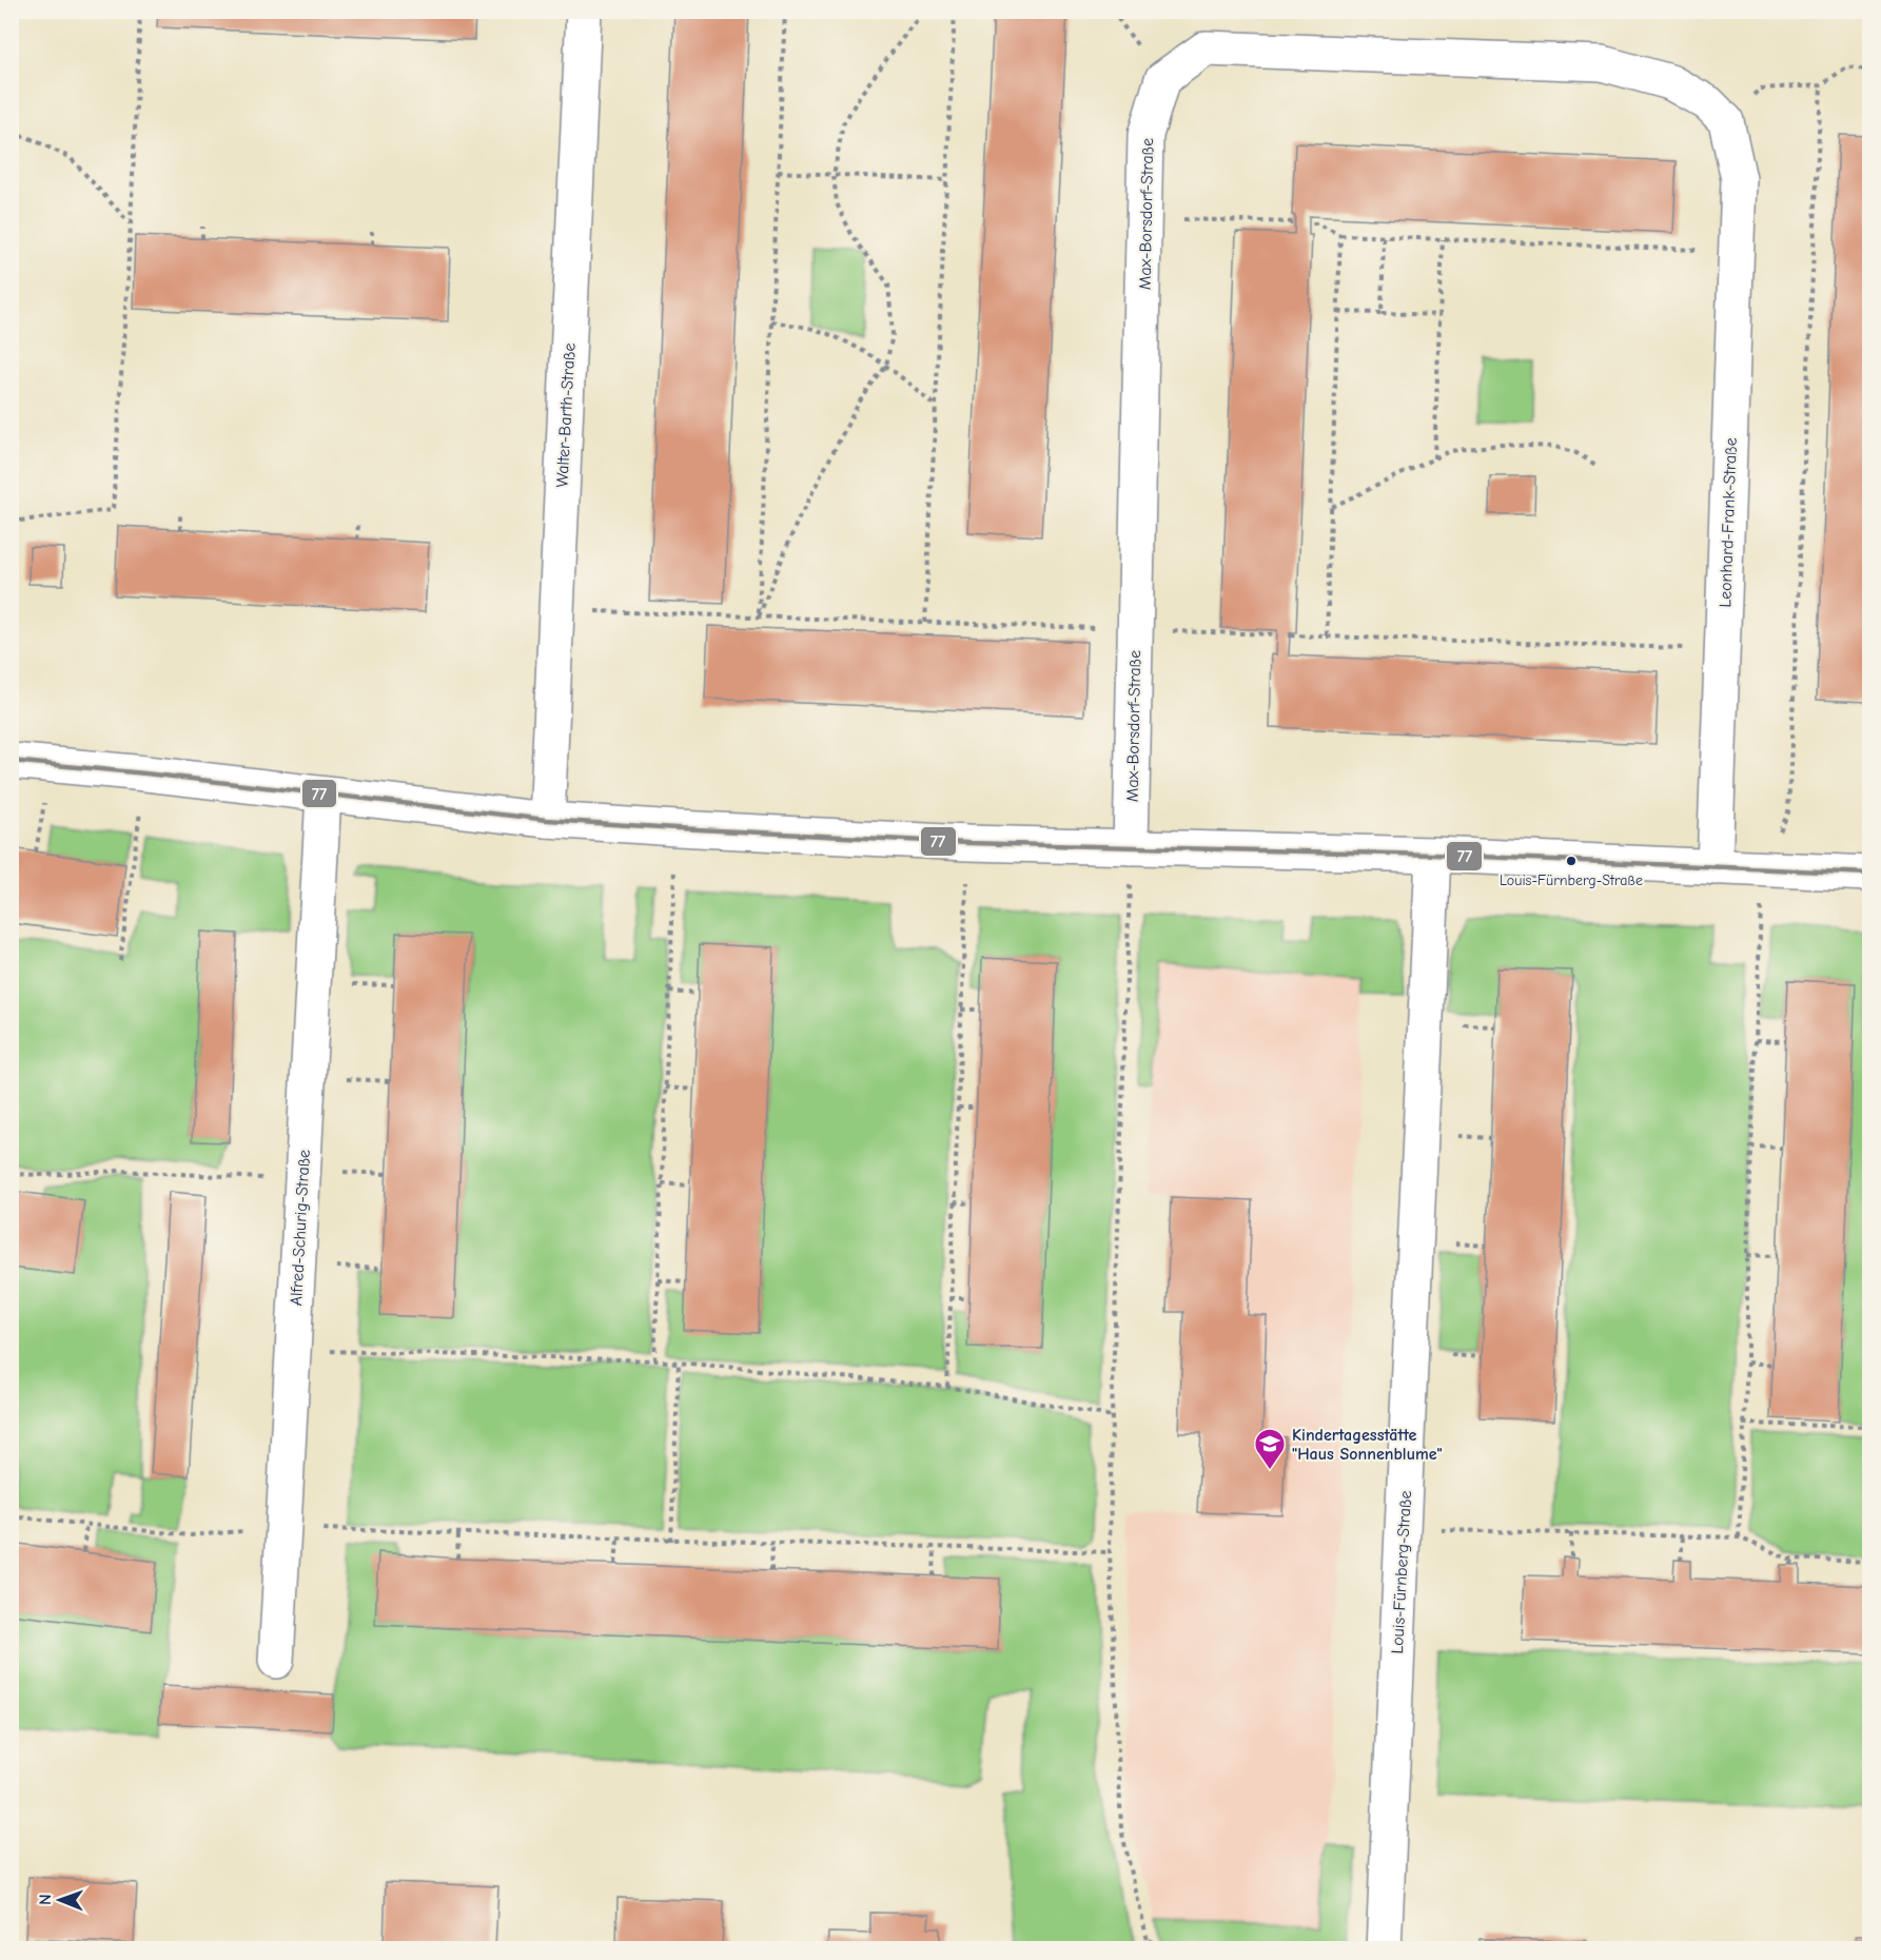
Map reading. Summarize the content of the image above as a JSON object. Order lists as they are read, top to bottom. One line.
{"streets":{"street":["Max-Borsdorf-Straße","Walter-Barth-Straße","Leonhard-Frank-Straße","Alfred-Schurig-Straße","Louis-Fürnberg-Straße"]},"crossings":[["Max-Borsdorf-Straße","Leonhard-Frank-Straße"]],"places":{"other":["Louis-Fürnberg-Straße"],"school or university":["Kindertagesstätte \"Haus Sonnenblume\""]},"lines":["transit line 77"],"north":"left"}
